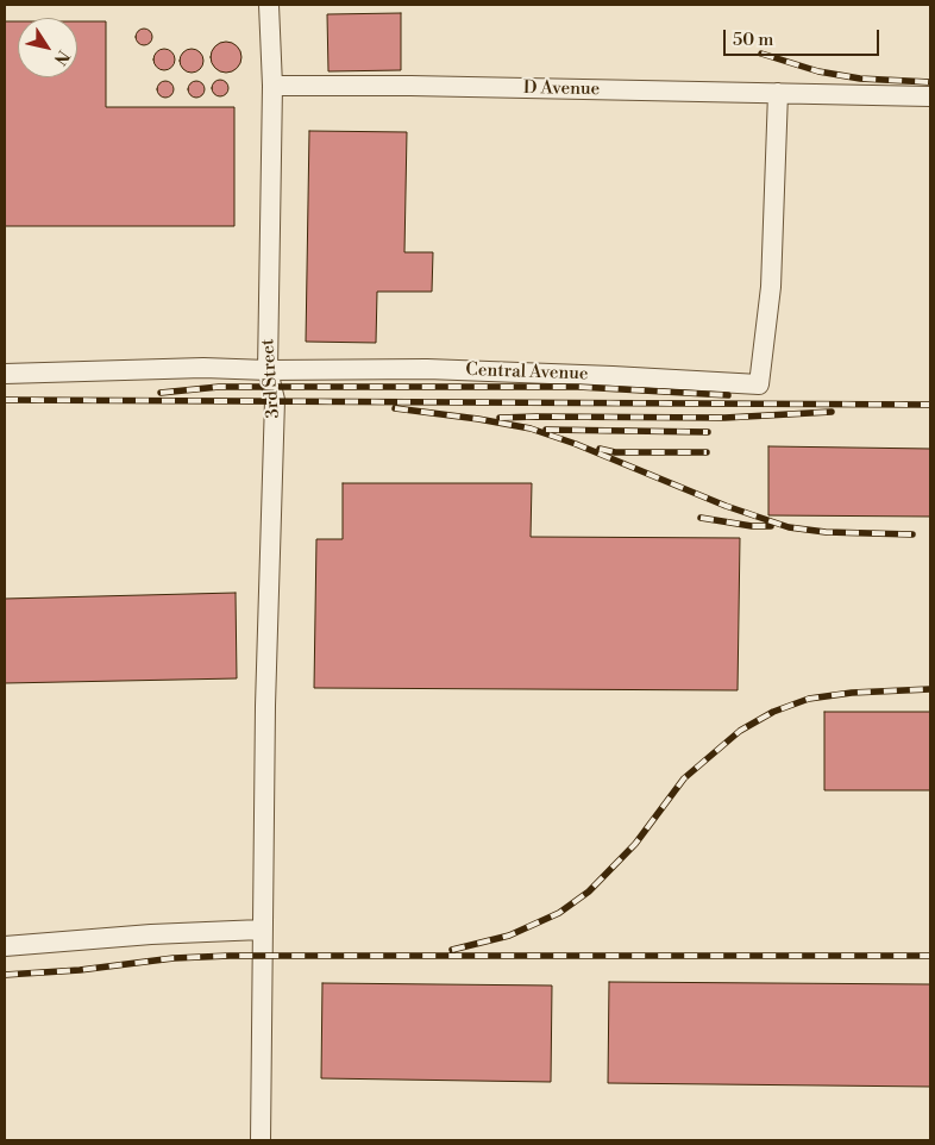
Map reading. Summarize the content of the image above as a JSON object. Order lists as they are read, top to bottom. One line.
{"streets":{"street":["D Avenue","Central Avenue","3rd Street"]},"crossings":[["D Avenue","Central Avenue"],["D Avenue","3rd Street"],["Central Avenue","3rd Street"]],"scale_bar":"50 m","north":"bottom right"}
